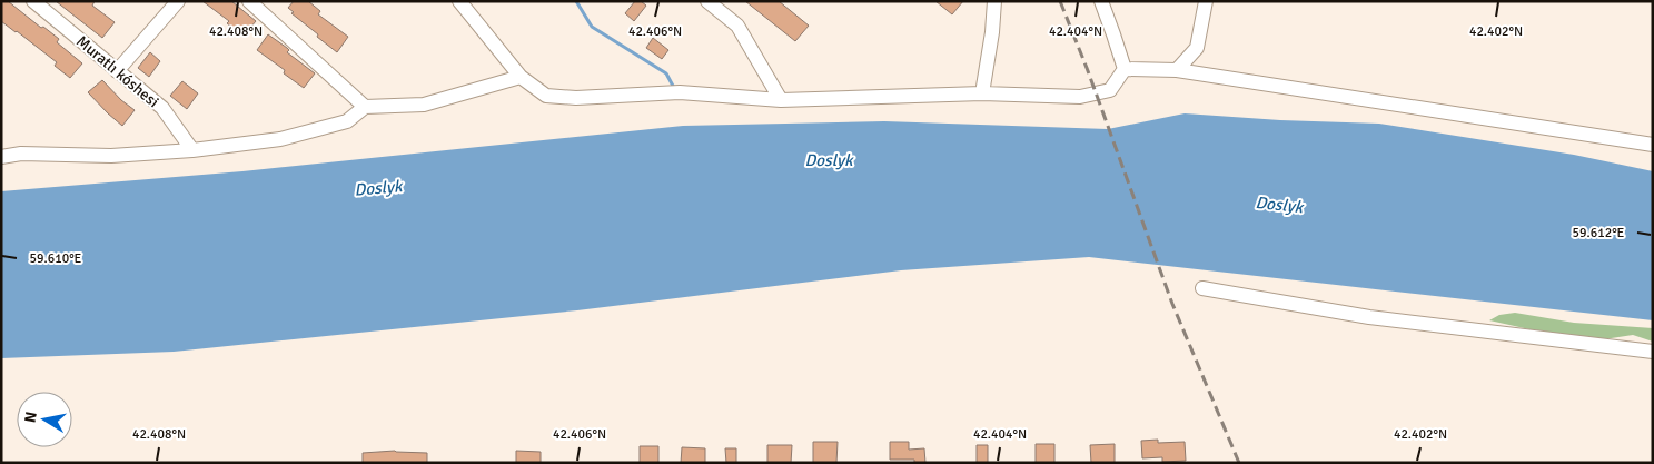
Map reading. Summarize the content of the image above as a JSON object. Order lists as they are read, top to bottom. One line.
{"streets":{"street":["Muratlı kóshesi"]},"water":["Doslyk"],"north":"left","coordinates":["42.408°N","42.406°N","42.404°N","42.402°N","59.612°E","59.610°E"]}
